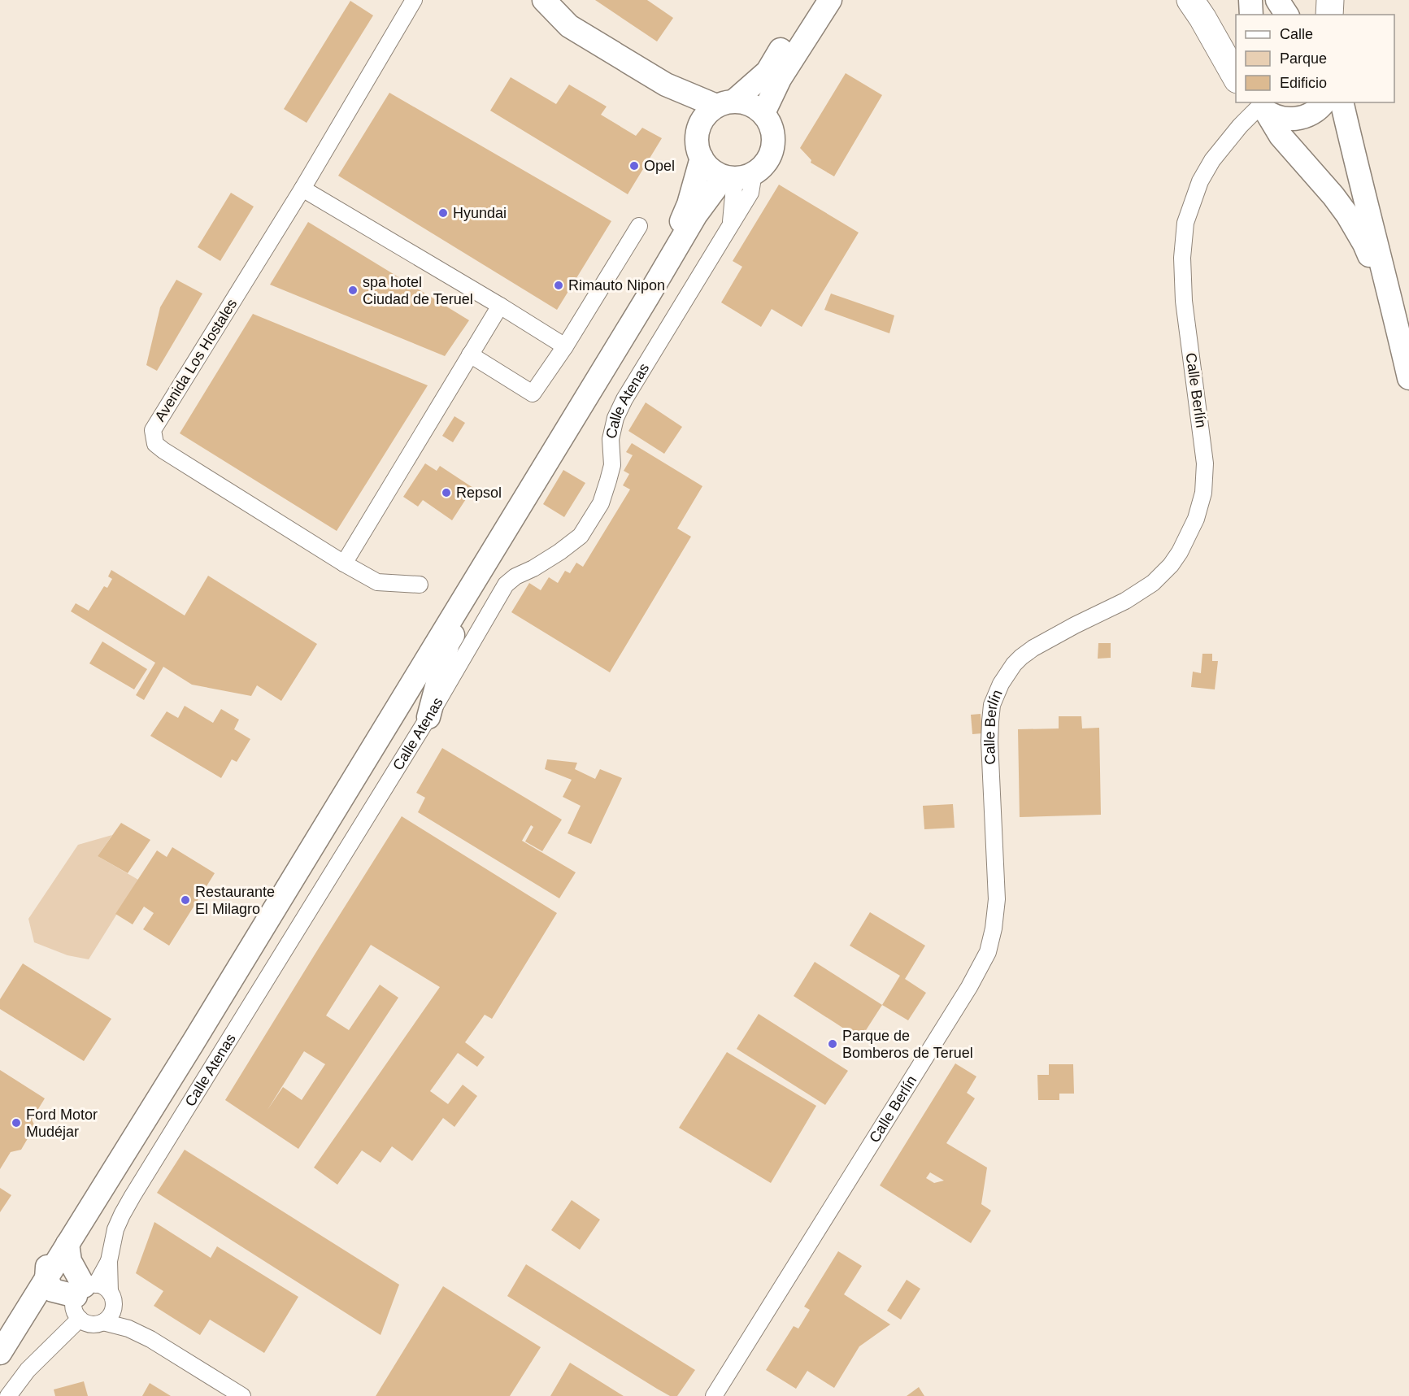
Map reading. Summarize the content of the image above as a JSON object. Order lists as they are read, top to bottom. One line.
{"streets":{"street":["Avenida Los Hostales","Calle Berlín","Calle Atenas"]},"places":["Opel","Hyundai","Rimauto Nipon","spa hotel Ciudad de Teruel","Repsol","Restaurante El Milagro","Parque de Bomberos de Teruel","Ford Motor Mudéjar"],"legend":["Calle","Parque","Edificio"]}
